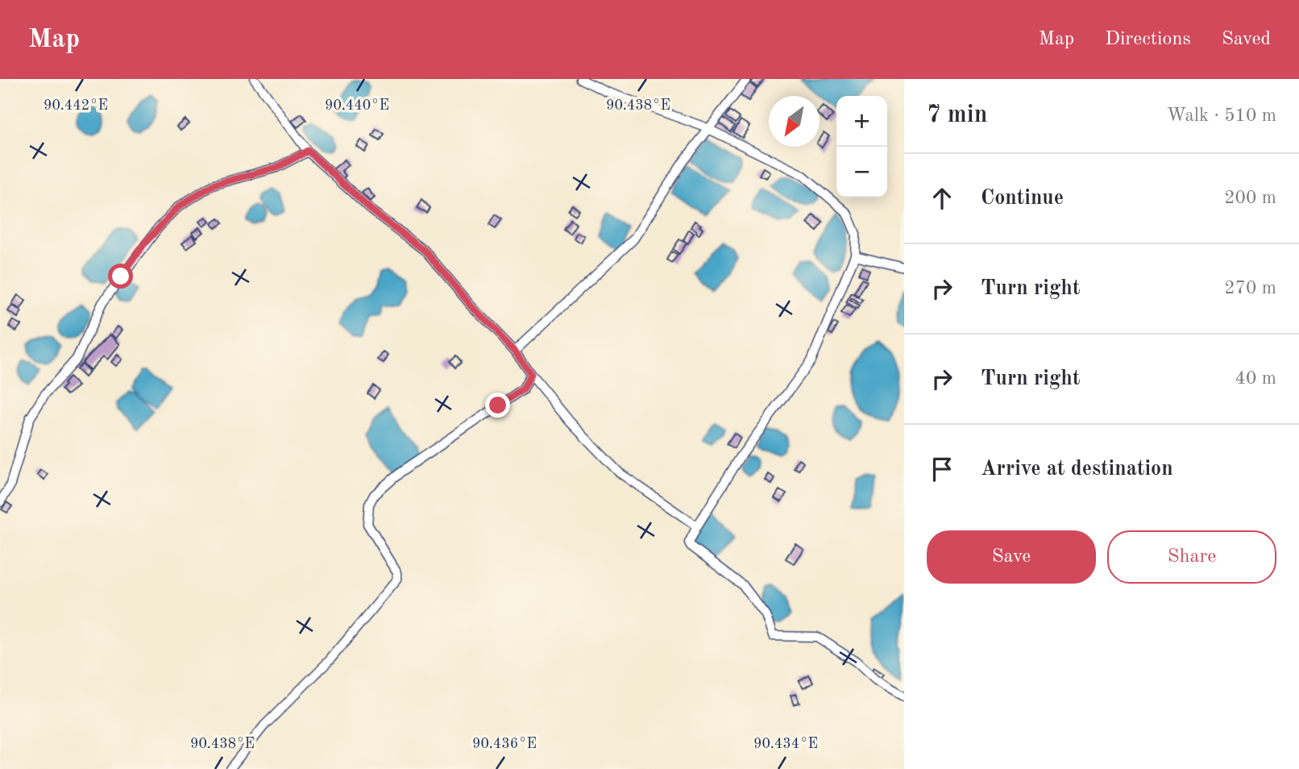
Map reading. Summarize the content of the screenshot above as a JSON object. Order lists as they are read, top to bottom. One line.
{"north":"bottom left","page":{"header":"Map","nav":["Map","Directions","Saved"],"heading":["7 min","Walk · 510 m"],"map_buttons":["+","−"],"list":[["Continue","200 m"],["Turn right","270 m"],["Turn right","40 m"],"Arrive at destination"],"buttons":["Save","Share"]},"coordinates":["90.442°E","90.440°E","90.438°E","90.436°E","90.434°E"]}
